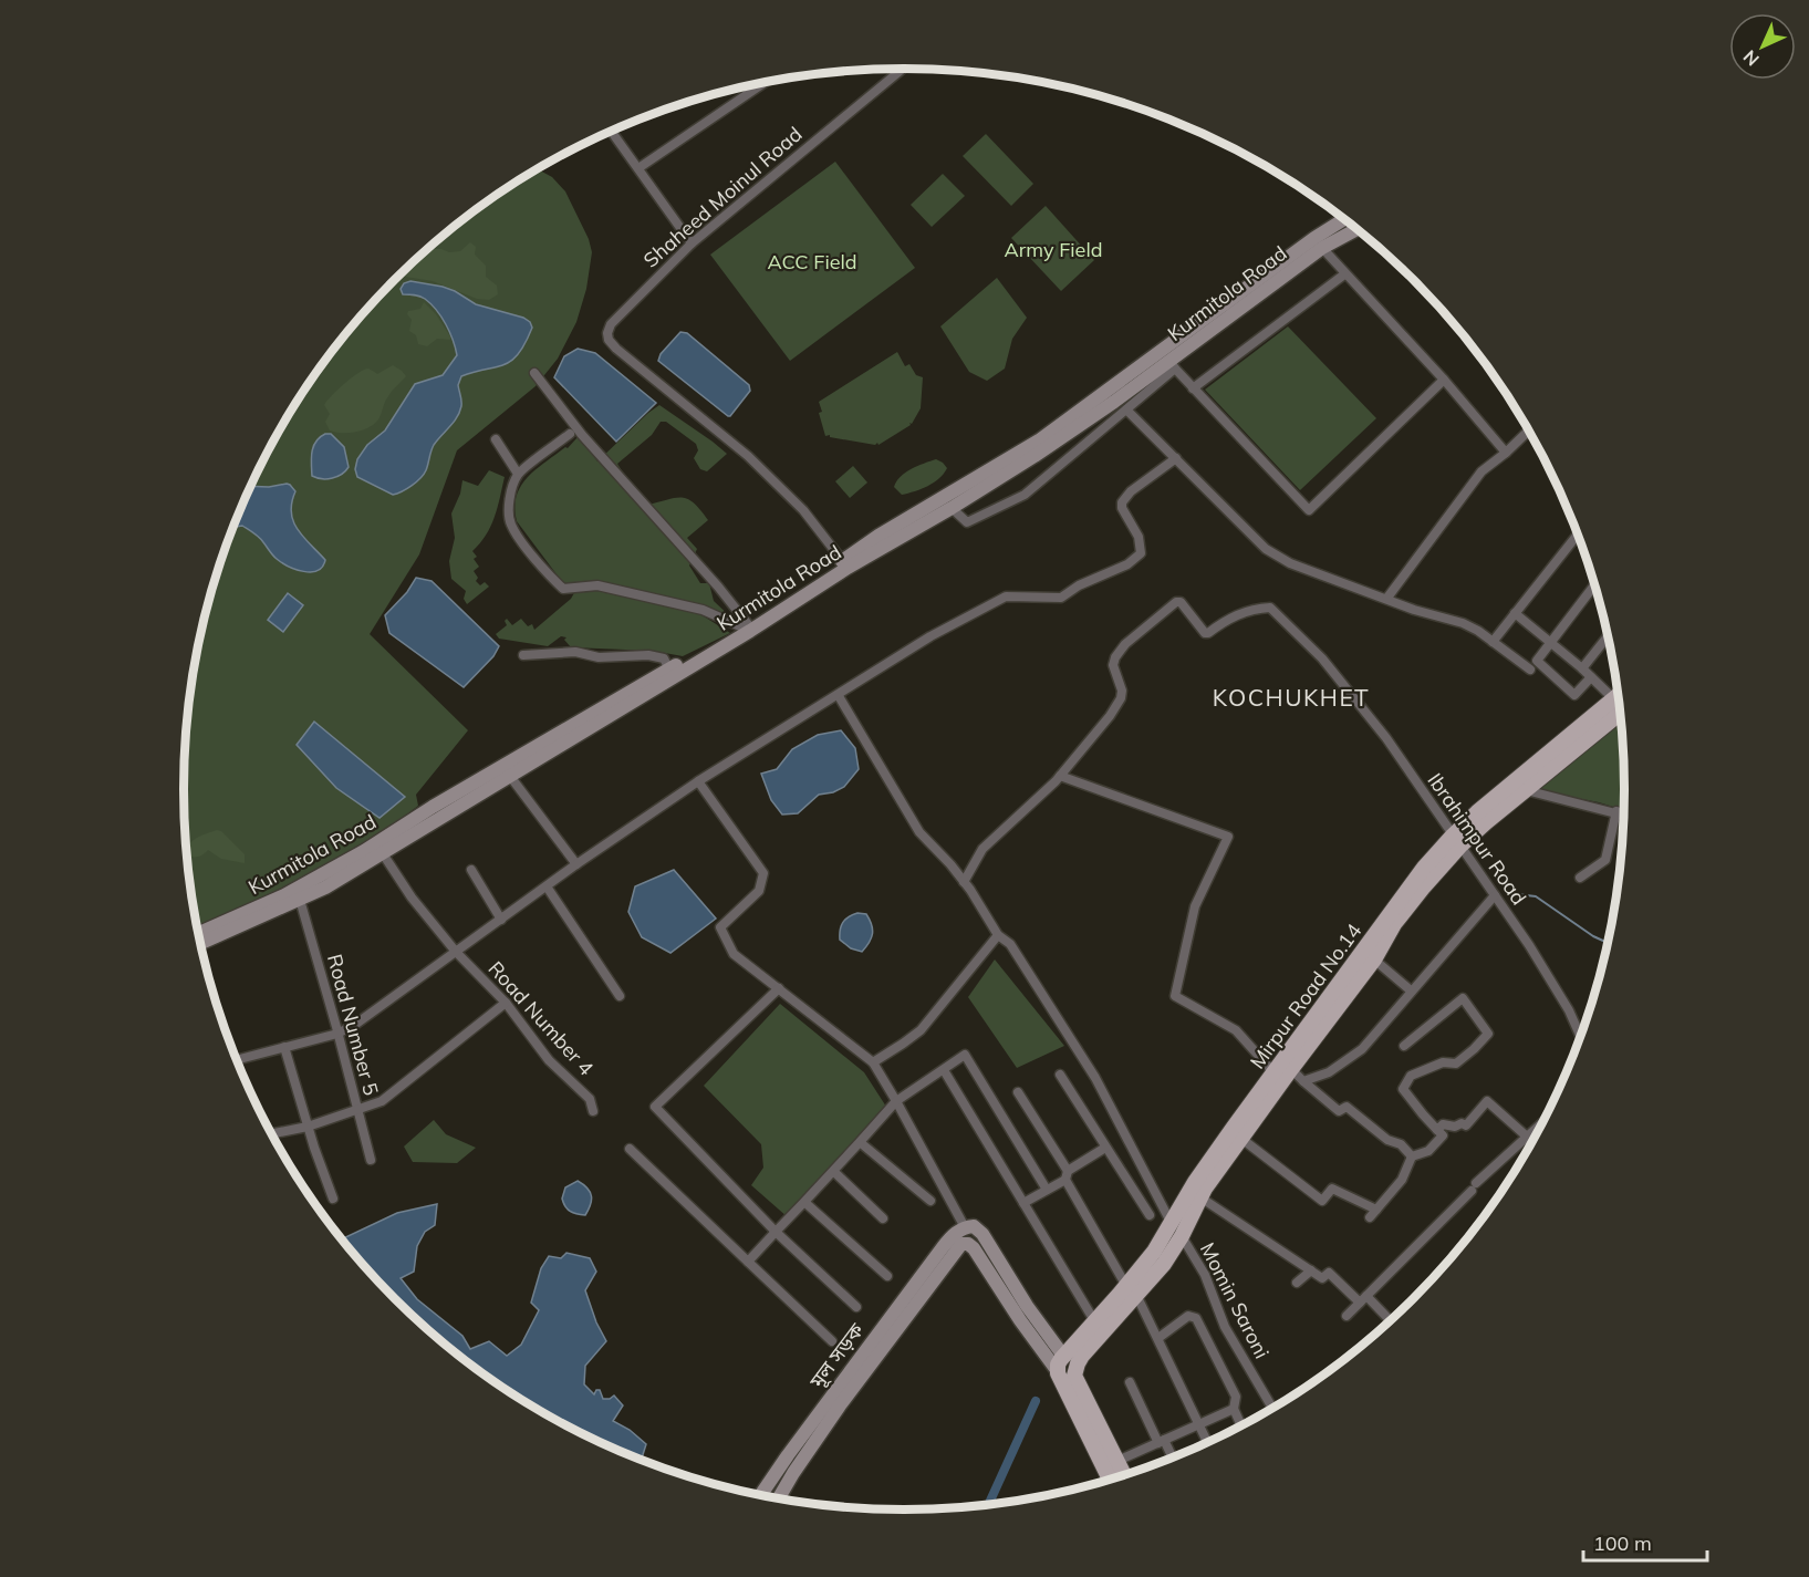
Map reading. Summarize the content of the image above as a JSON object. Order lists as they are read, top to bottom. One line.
{"streets":{"main road":["Kurmitola Road","Mirpur Road No.14","মূল সড়ক"],"street":["Shaheed Moinul Road","Ibrahimpur Road","Road Number 4","Road Number 5","Momin Saroni"]},"crossings":[["Shaheed Moinul Road","Kurmitola Road"],["Kurmitola Road","Road Number 4"],["Kurmitola Road","Road Number 5"],["Ibrahimpur Road","Mirpur Road No.14"],["Mirpur Road No.14","Momin Saroni"]],"districts":["KOCHUKHET"],"parks":["Army Field","ACC Field"],"scale_bar":"100 m","north":"bottom left"}
